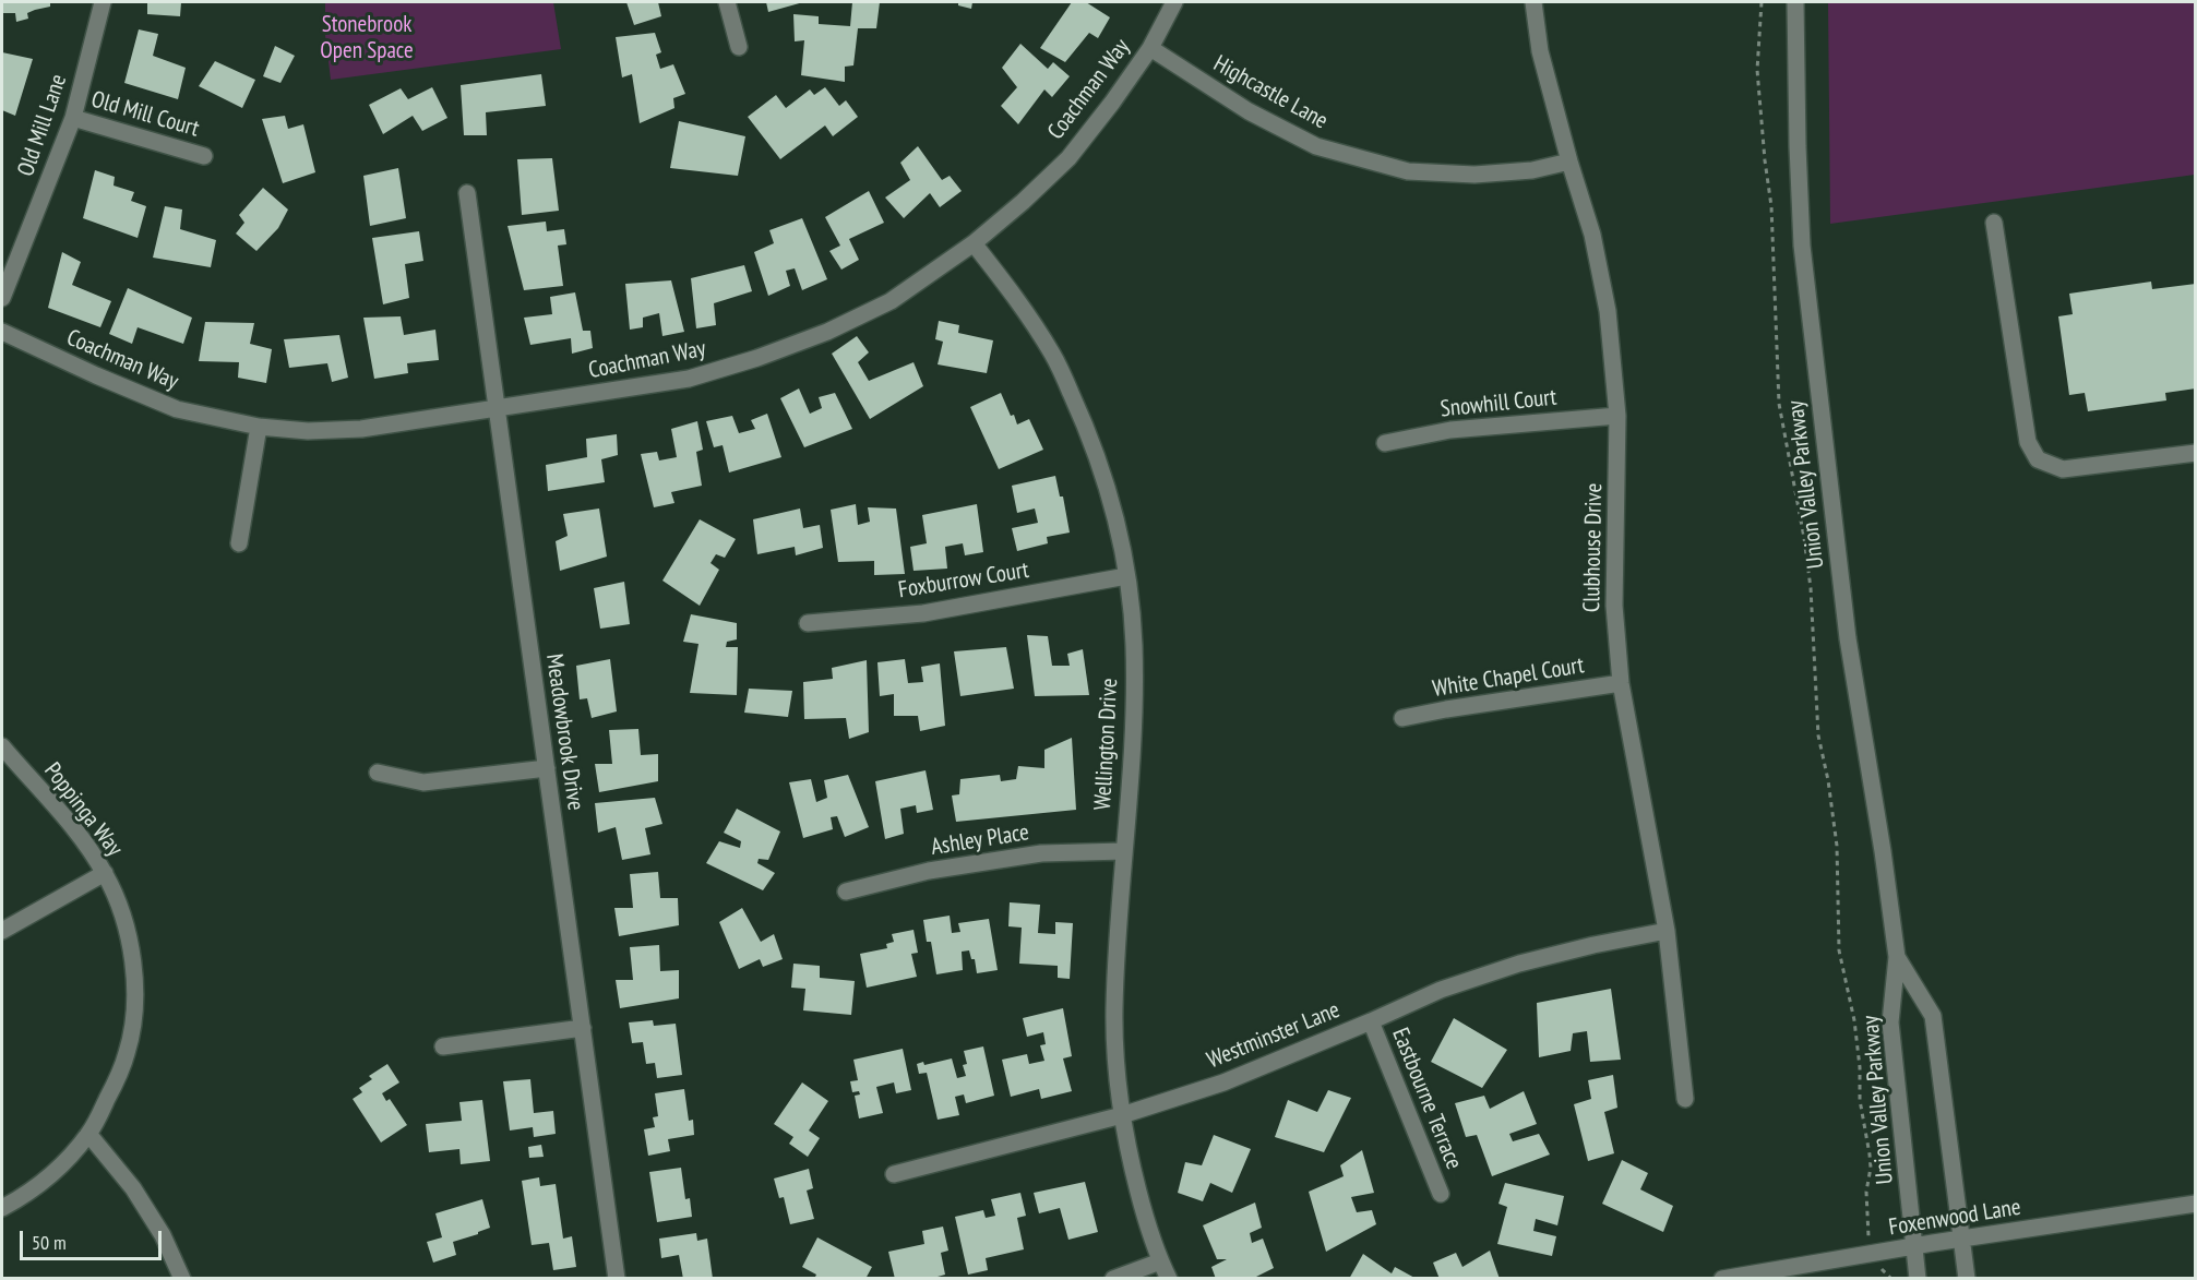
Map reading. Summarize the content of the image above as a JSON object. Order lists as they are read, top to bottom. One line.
{"streets":{"street":["Coachman Way","Highcastle Lane","Old Mill Court","Old Mill Lane","Snowhill Court","Union Valley Parkway","Clubhouse Drive","Foxburrow Court","White Chapel Court","Meadowbrook Drive","Wellington Drive","Poppinga Way","Ashley Place","Westminster Lane","Eastbourne Terrace","Foxenwood Lane"]},"crossings":[["Coachman Way","Highcastle Lane"],["Coachman Way","Meadowbrook Drive"],["Coachman Way","Wellington Drive"],["Highcastle Lane","Clubhouse Drive"],["Old Mill Court","Old Mill Lane"],["Snowhill Court","Clubhouse Drive"],["Union Valley Parkway","Foxenwood Lane"],["Clubhouse Drive","White Chapel Court"],["Clubhouse Drive","Westminster Lane"],["Foxburrow Court","Wellington Drive"],["Wellington Drive","Ashley Place"],["Wellington Drive","Westminster Lane"],["Westminster Lane","Eastbourne Terrace"]],"parks":["Stonebrook Open Space"],"scale_bar":"50 m"}
